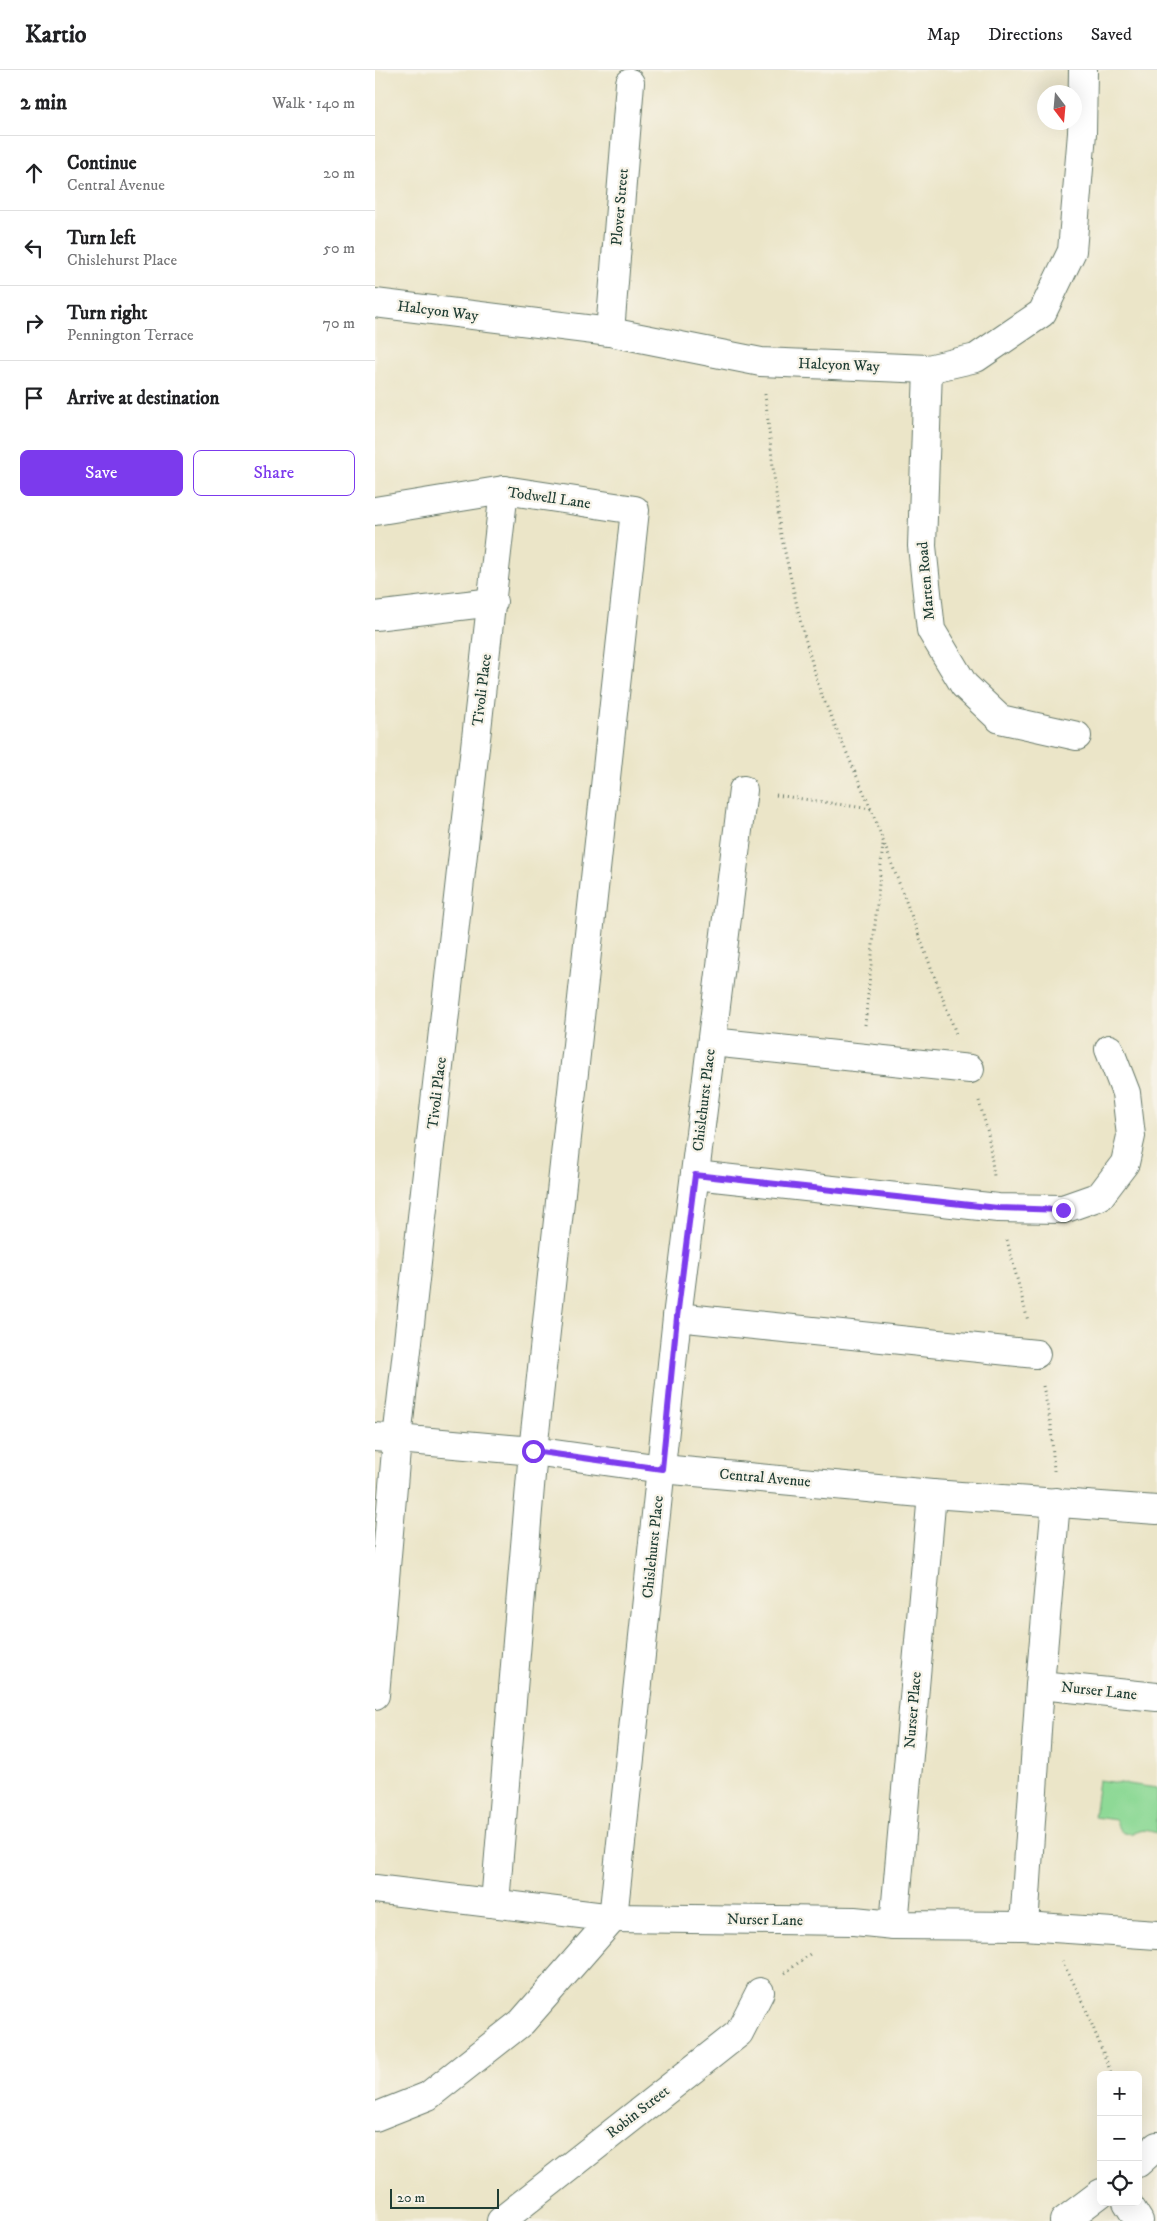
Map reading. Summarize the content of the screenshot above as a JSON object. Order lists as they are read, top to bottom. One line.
{"streets":{"street":["Plover Street","Halcyon Way","Todwell Lane","Marten Road","Tivoli Place","Chislehurst Place","Central Avenue","Nurser Lane","Nurser Place","Robin Street"]},"crossings":[["Plover Street","Halcyon Way"],["Halcyon Way","Marten Road"],["Todwell Lane","Tivoli Place"],["Todwell Lane","Central Avenue"],["Tivoli Place","Central Avenue"],["Chislehurst Place","Central Avenue"],["Chislehurst Place","Nurser Lane"],["Central Avenue","Nurser Place"],["Nurser Lane","Nurser Place"]],"scale_bar":"20 m","north":"bottom","page":{"header":"Kartio","nav":["Map","Directions","Saved"],"heading":["2 min","Walk · 140 m"],"list":[["Continue","Central Avenue","20 m"],["Turn left","Chislehurst Place","50 m"],["Turn right","Pennington Terrace","70 m"],"Arrive at destination"],"buttons":["Save","Share"],"map_buttons":["+","−"],"scale":"20 m"}}
